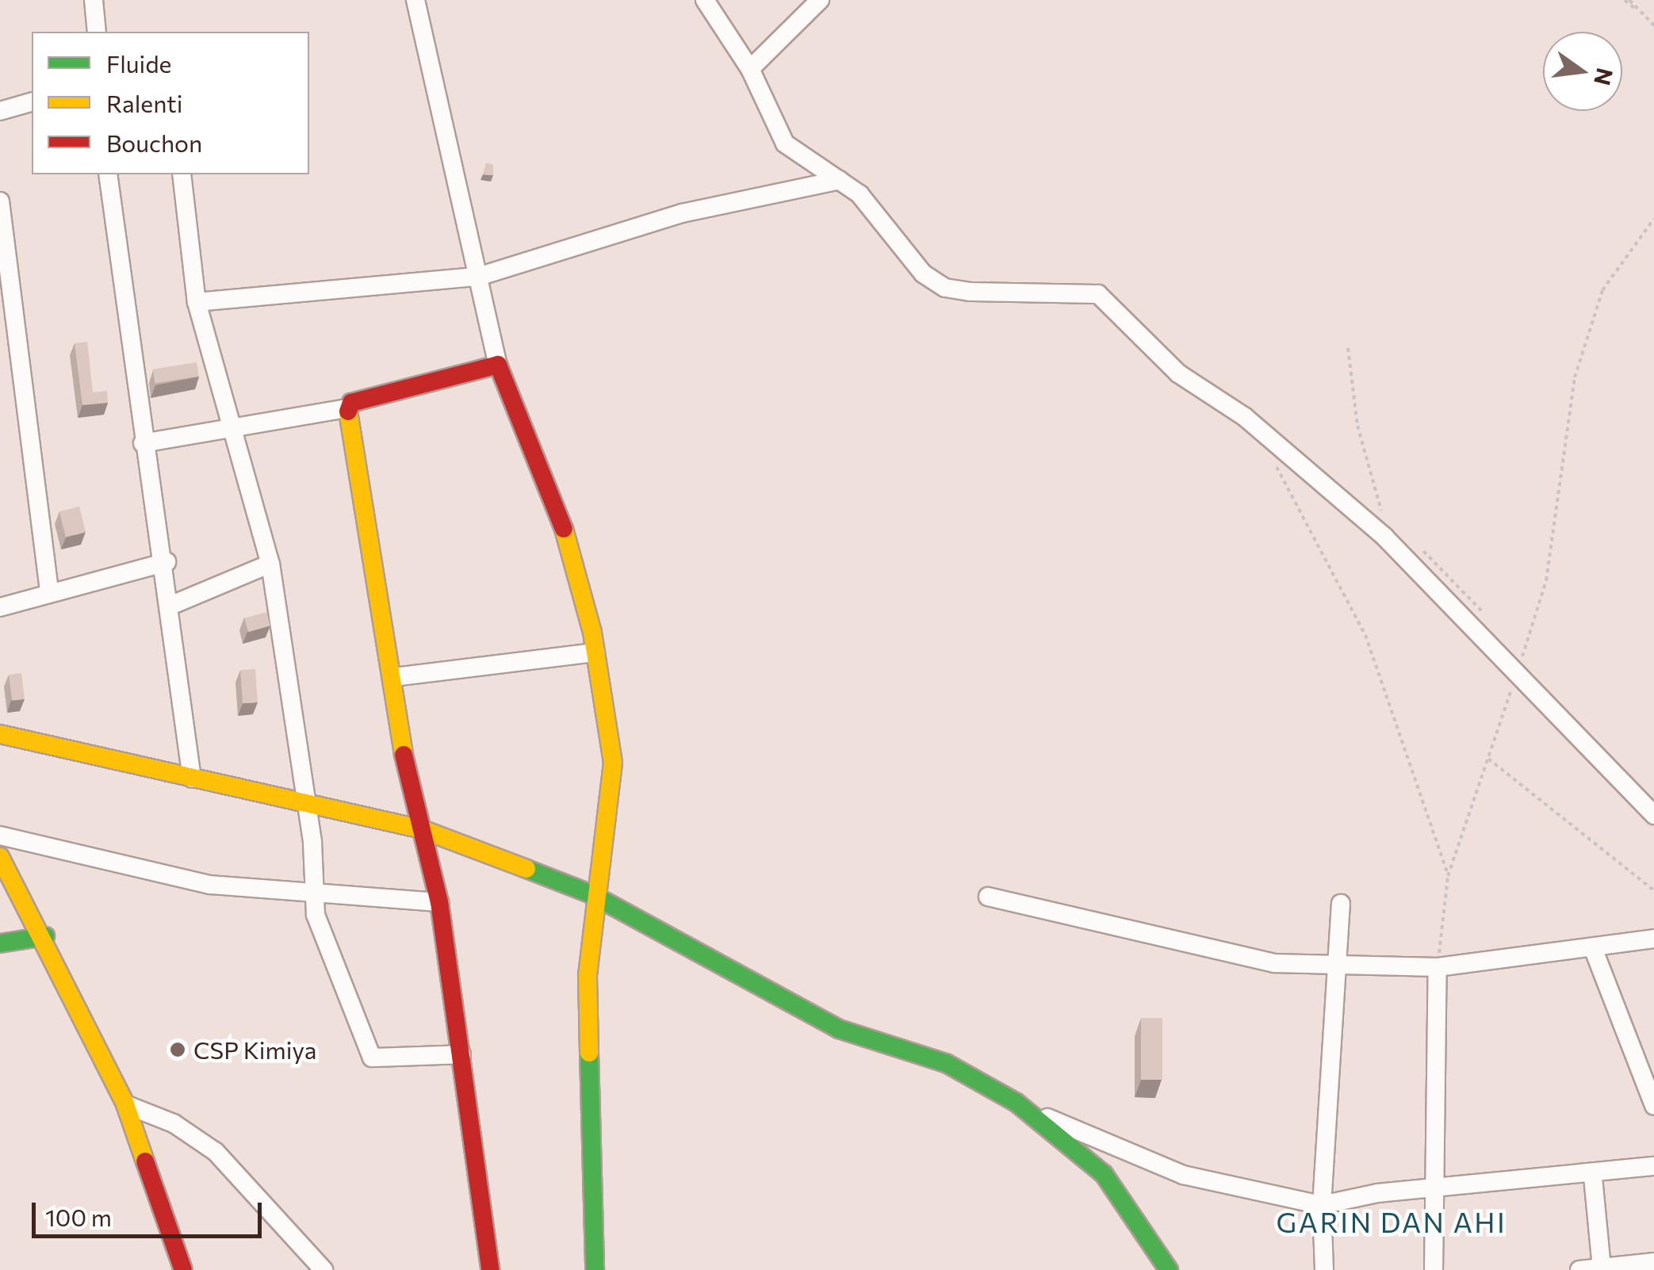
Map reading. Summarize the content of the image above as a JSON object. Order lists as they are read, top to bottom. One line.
{"districts":["GARIN DAN AHI"],"places":["CSP Kimiya"],"legend":["Fluide","Ralenti","Bouchon"],"scale_bar":"100 m","north":"right"}
